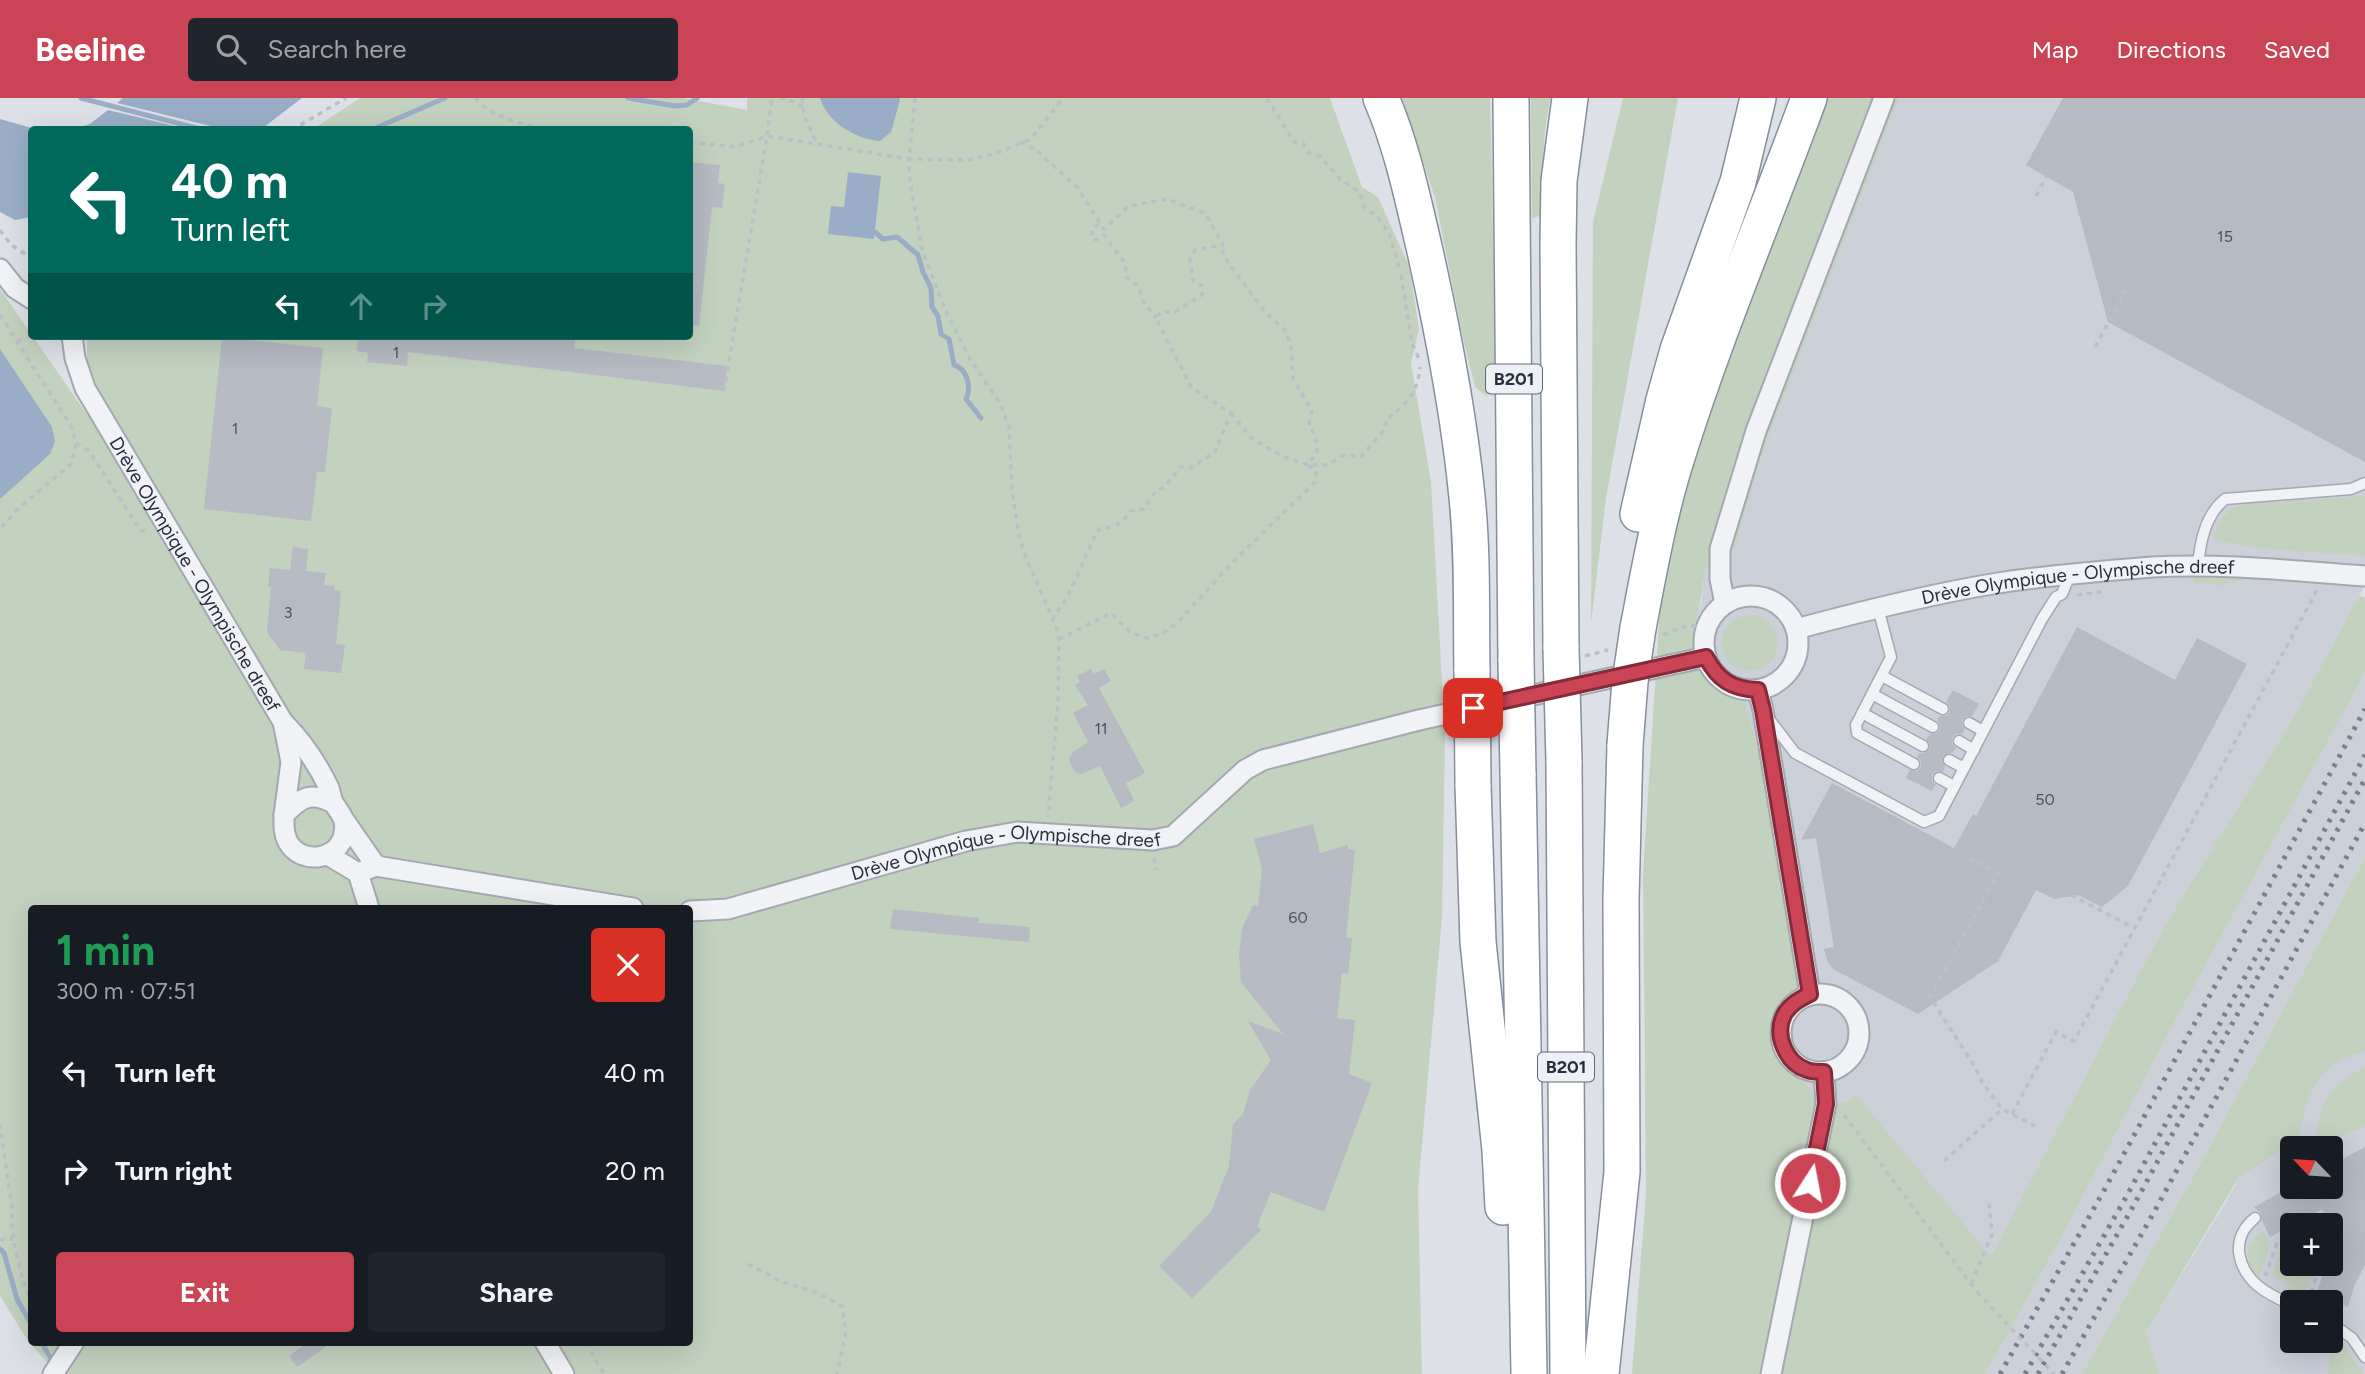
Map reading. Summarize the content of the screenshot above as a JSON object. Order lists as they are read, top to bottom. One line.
{"streets":{"highway":["B201"],"street":["Drève Olympique - Olympische dreef"]},"house_numbers":["15","1","1","3","11","50","60"],"north":"top left","page":{"header":"Beeline","search":"Search here","nav":["Map","Directions","Saved"],"turn":["40 m","Turn left"],"heading":["1 min","300 m · 07:51"],"list":[{"name":"Turn left","value":"40 m"},{"name":"Turn right","value":"20 m"}],"map_buttons":["+","−"],"buttons":["Exit","Share"]}}
